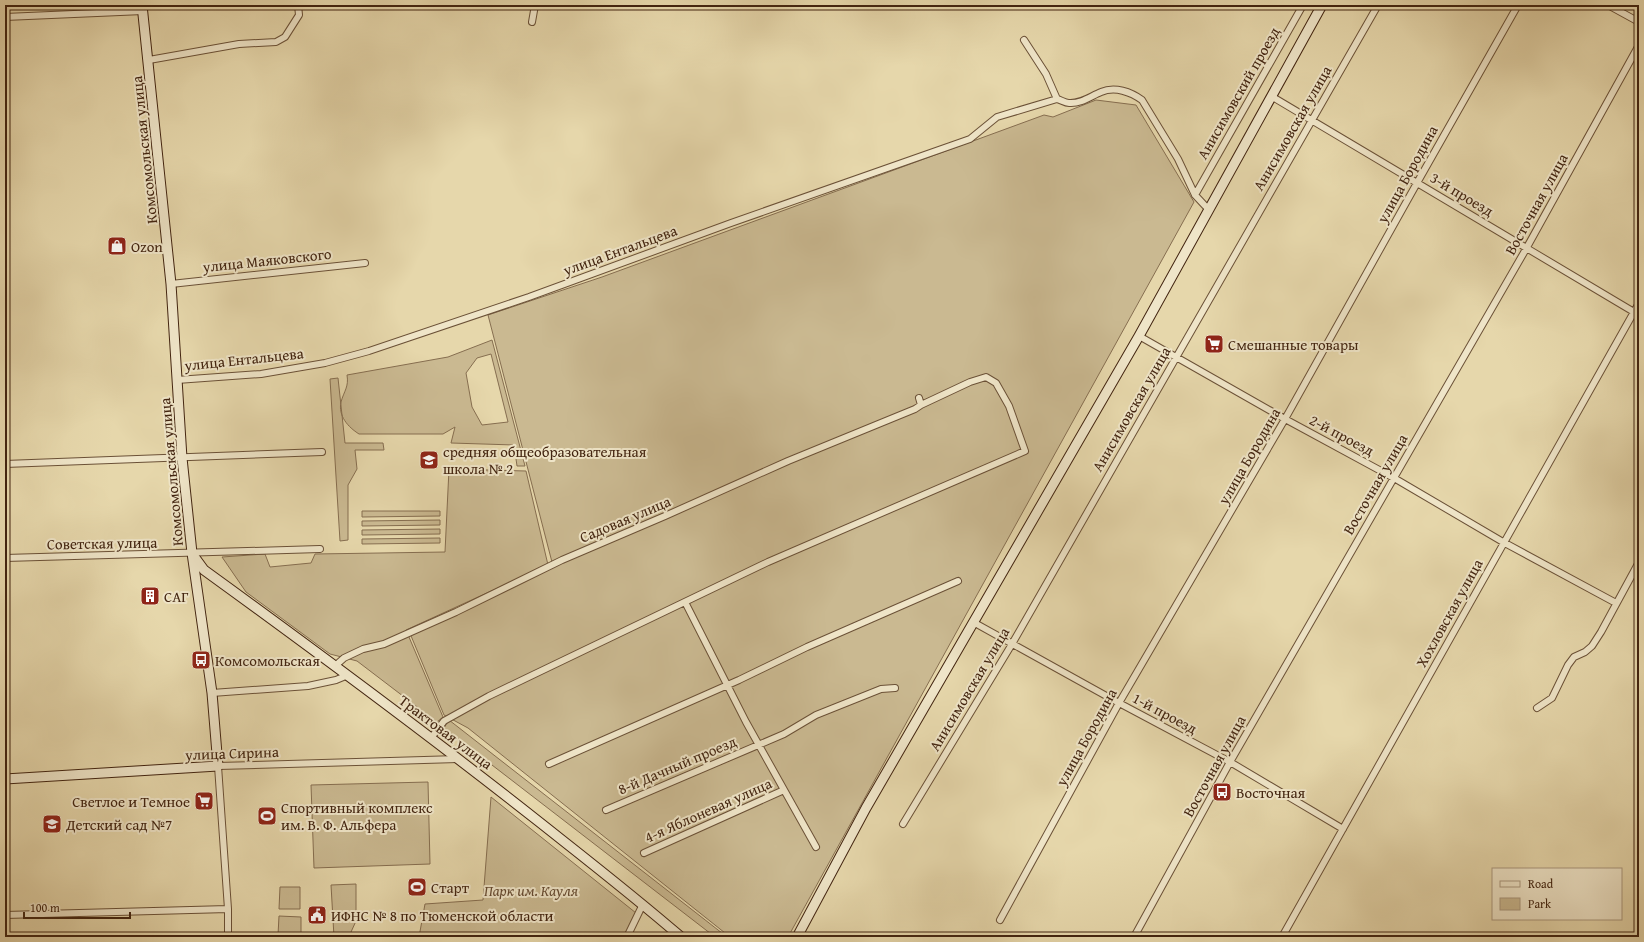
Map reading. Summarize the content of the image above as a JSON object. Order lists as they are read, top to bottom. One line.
{"streets":{"street":["Анисимовский проезд","Анисимовская улица","Комсомольская улица","улица Бородина","3-й проезд","Восточная улица","улица Ентальцева","улица Маяковского","2-й проезд","Садовая улица","Советская улица","Хохловская улица","1-й проезд","Трактовая улица","улица Сирина","8-й Дачный проезд","4-я Яблоневая улица"]},"crossings":[["Анисимовская улица","3-й проезд"],["Анисимовская улица","2-й проезд"],["Анисимовская улица","1-й проезд"],["Комсомольская улица","улица Ентальцева"],["Комсомольская улица","улица Маяковского"],["Комсомольская улица","Советская улица"],["Комсомольская улица","Трактовая улица"],["Комсомольская улица","улица Сирина"],["улица Бородина","3-й проезд"],["улица Бородина","2-й проезд"],["улица Бородина","1-й проезд"],["3-й проезд","Восточная улица"],["3-й проезд","Хохловская улица"],["Восточная улица","2-й проезд"],["Восточная улица","1-й проезд"],["2-й проезд","Хохловская улица"],["Садовая улица","Трактовая улица"],["Советская улица","Трактовая улица"],["Хохловская улица","1-й проезд"],["Трактовая улица","улица Сирина"]],"parks":["Парк им. Кауля"],"places":{"shop":["Ozon"],"supermarket":["Смешанные товары","Светлое и Темное"],"school or university":["средняя общеобразовательная школа № 2","Детский сад №7"],"building":["САГ"],"bus stop":["Комсомольская","Восточная"],"sports":["Спортивный комплекс им. В. Ф. Альфера","Старт"],"public building":["ИФНС № 8 по Тюменской области"]},"legend":["Road","Park"],"scale_bar":"100 m"}
